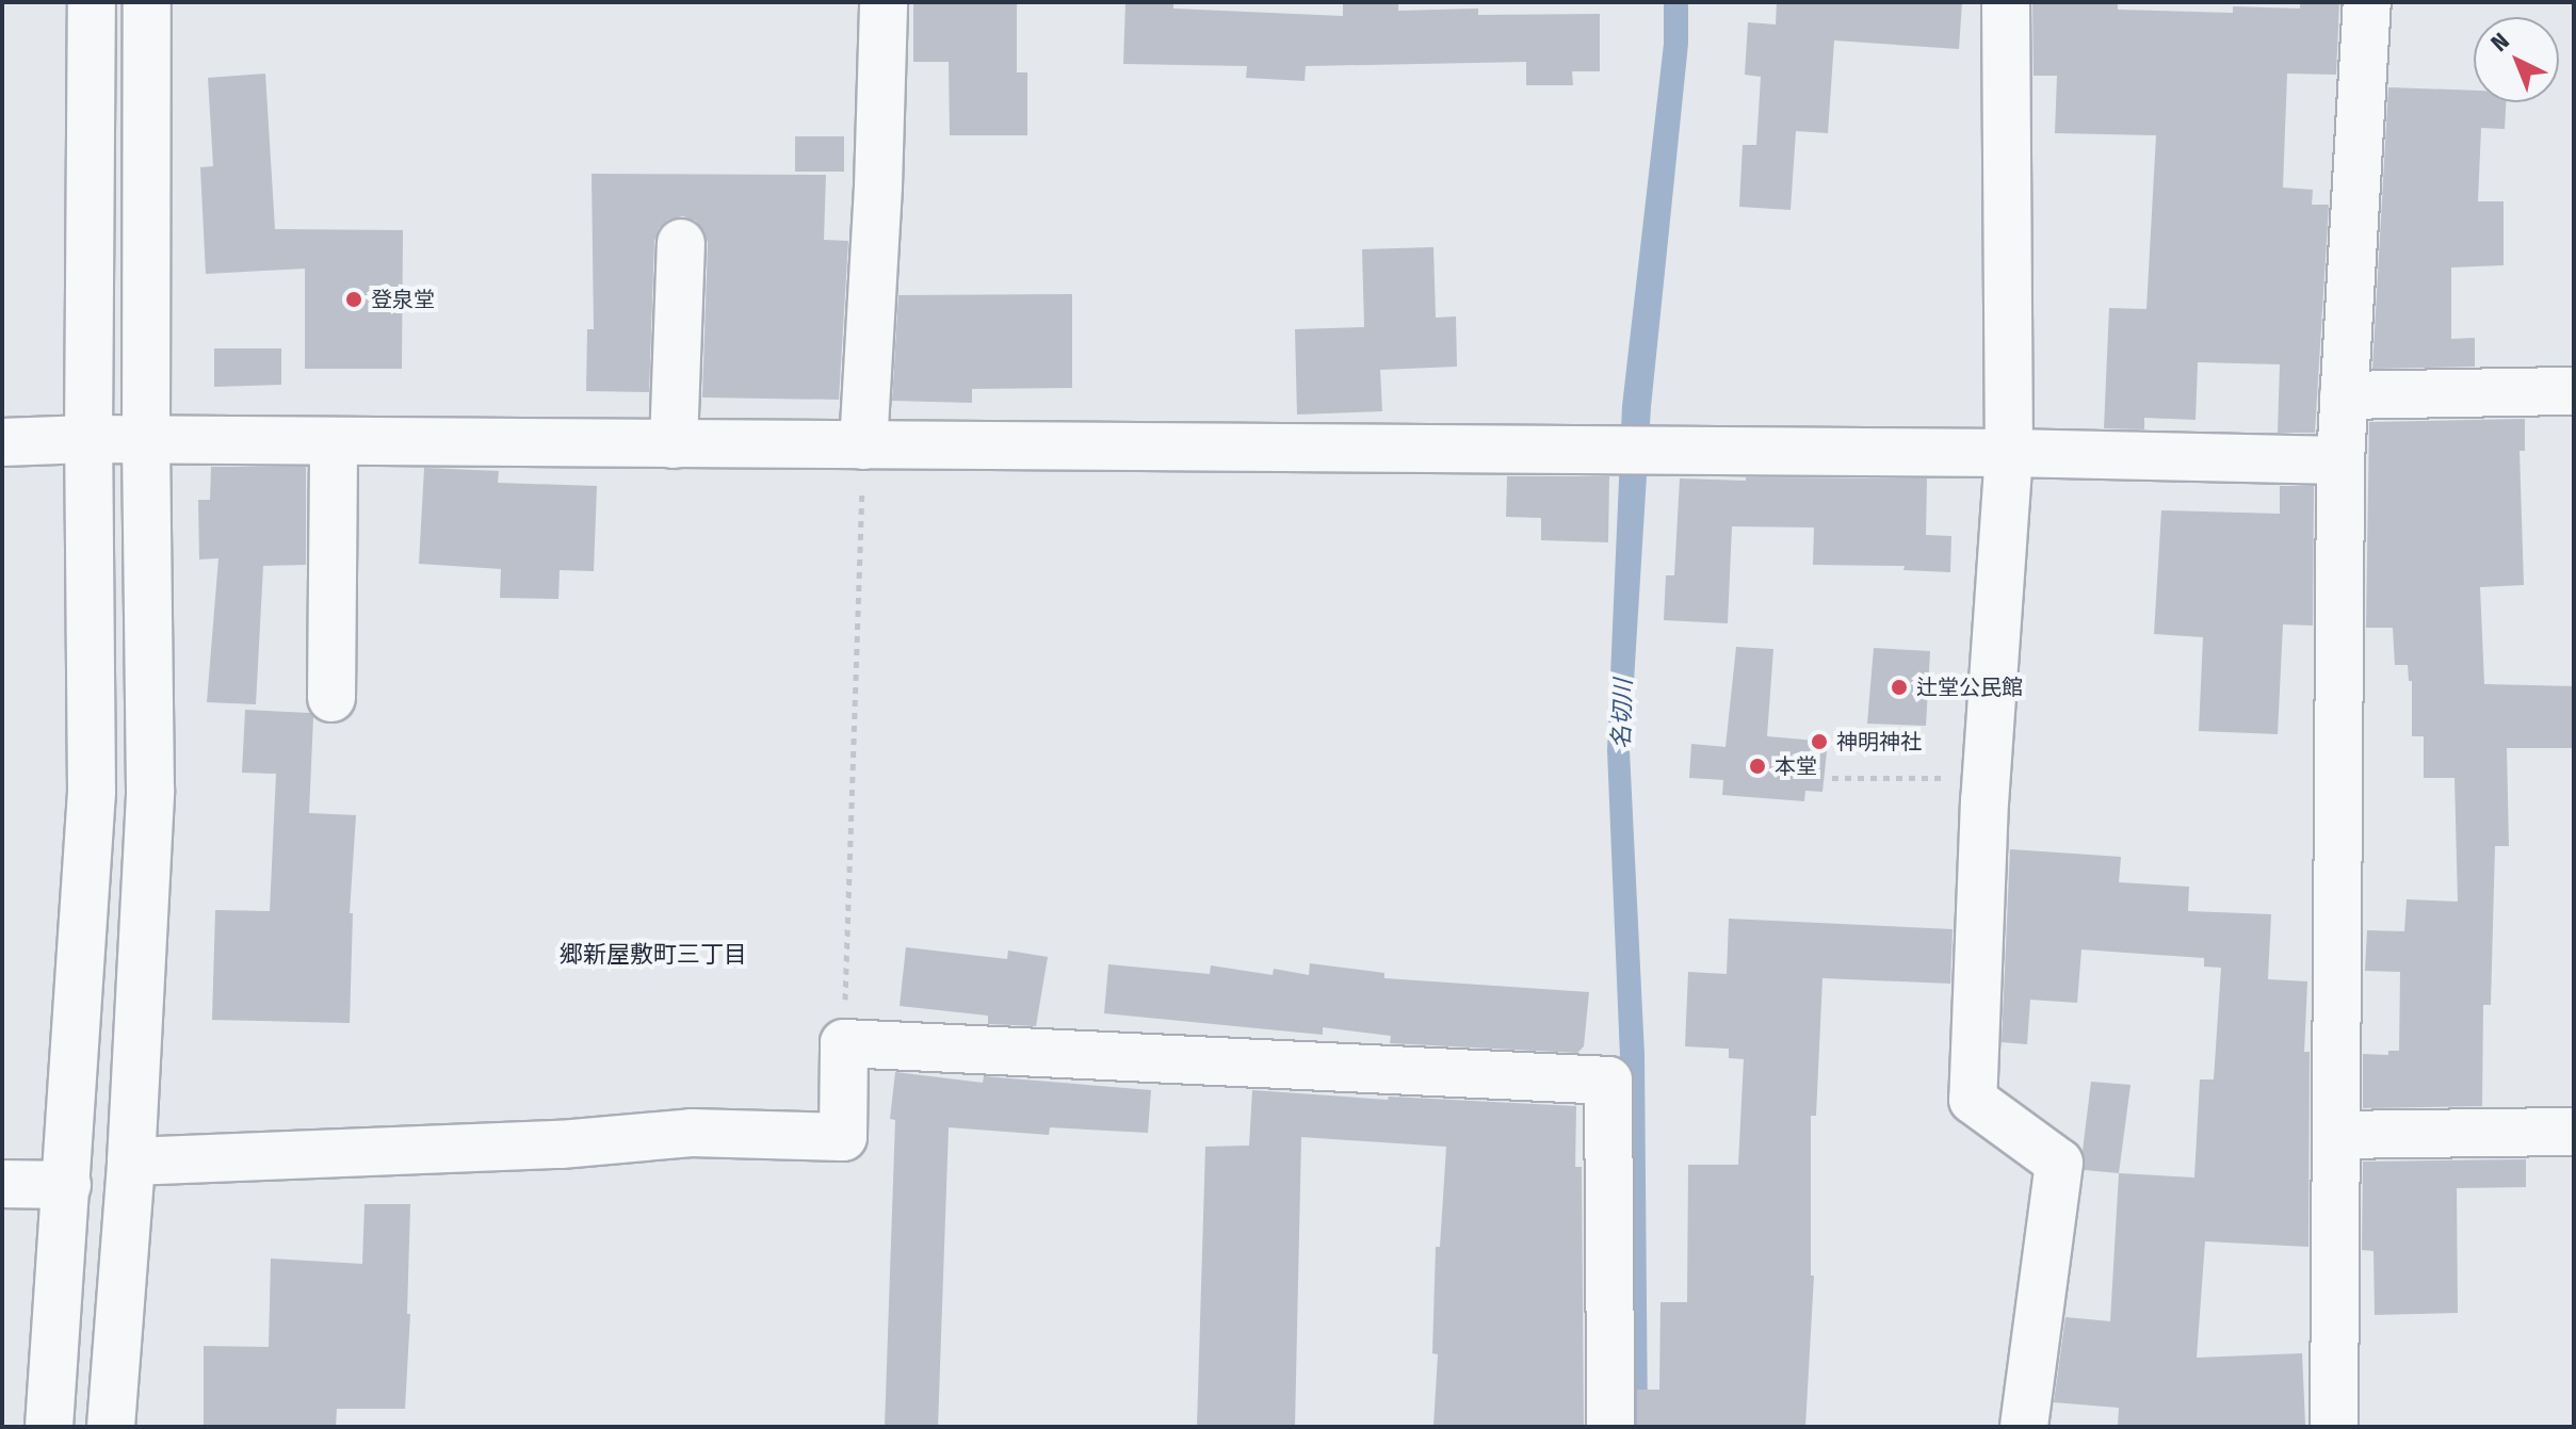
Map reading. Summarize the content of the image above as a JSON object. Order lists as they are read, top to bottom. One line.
{"districts":["郷新屋敷町三丁目"],"water":["名切川"],"places":["登泉堂","辻堂公民館","神明神社","本堂"],"north":"top left"}
